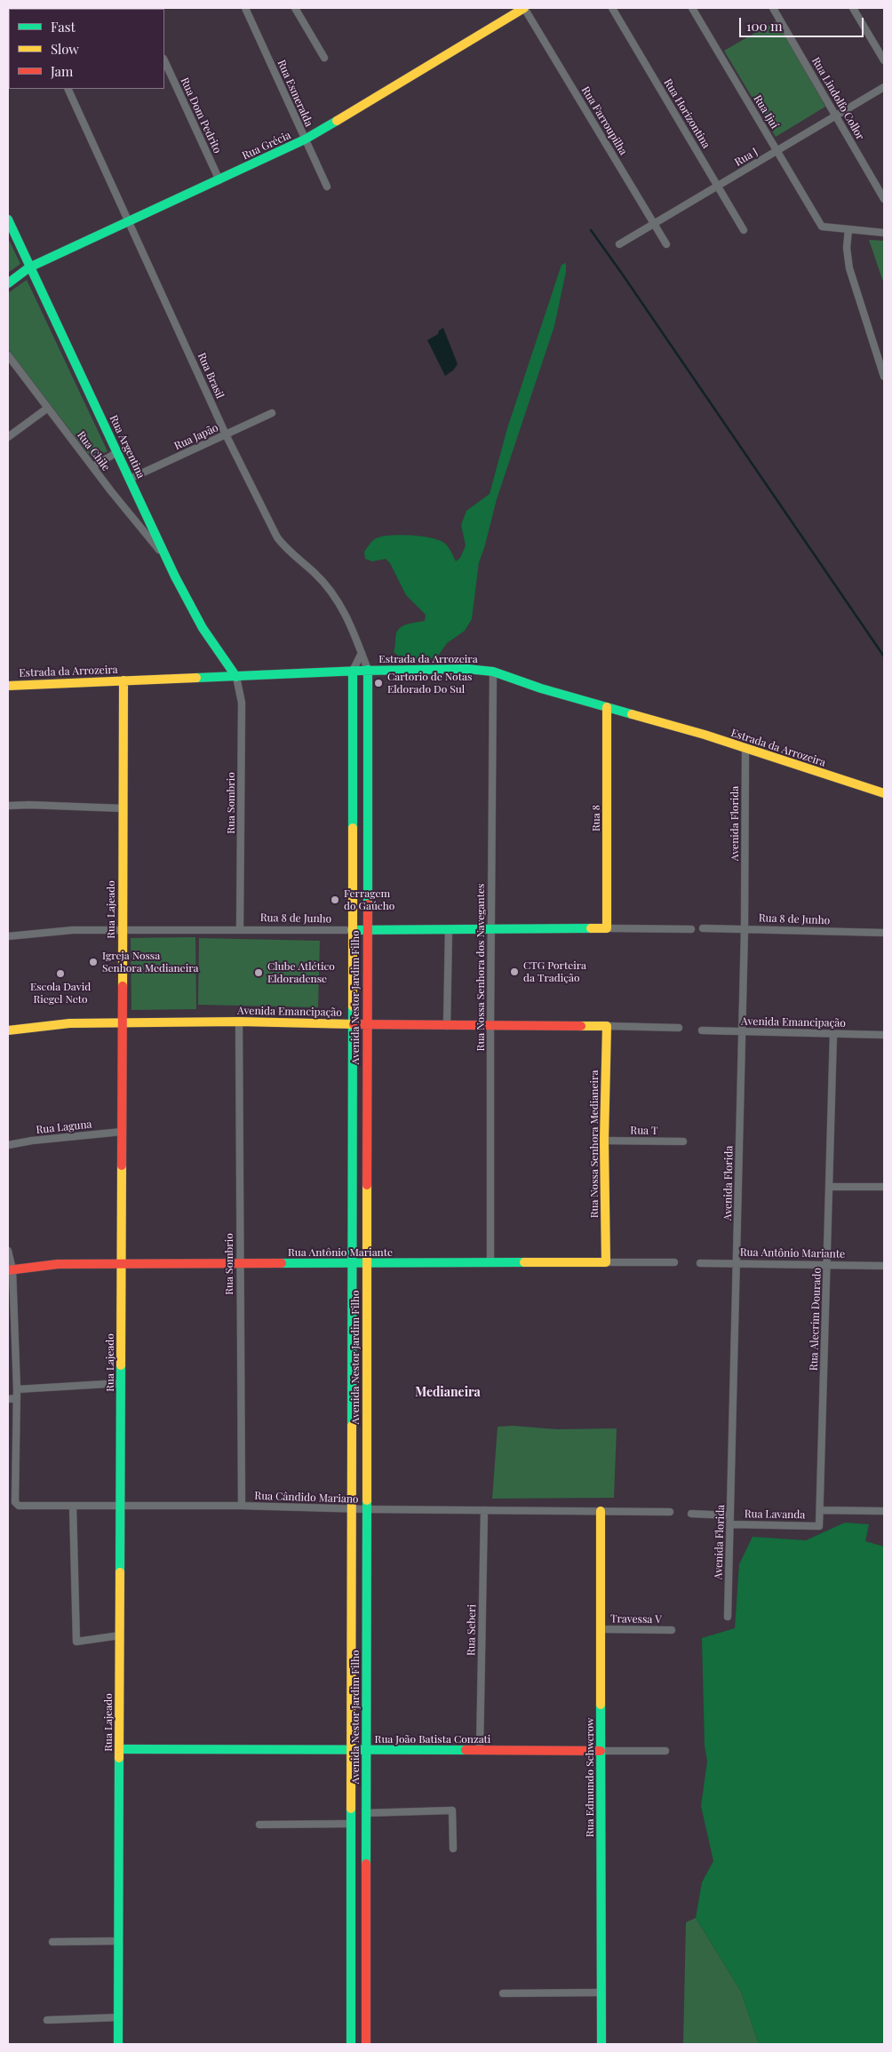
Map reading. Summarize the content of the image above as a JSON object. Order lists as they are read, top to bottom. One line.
{"streets":{"main road":["Rua Grécia","Rua Argentina","Estrada da Arrozeira","Rua 8","Rua Lajeado","Rua 8 de Junho","Avenida Nestor Jardim Filho","Avenida Emancipação","Rua Nossa Senhora Medianeira","Rua Antônio Mariante","Rua João Batista Conzati","Rua Edmundo Schwcrow"],"street":["Rua Esmeralda","Rua Lindolfo Collor","Rua Ijuí","Rua Horizontina","Rua Dom Pedrito","Rua Farroupilha","Rua J","Rua Brasil","Rua Japão","Rua Chile","Rua Sombrio","Avenida Florida","Rua Nossa Senhora dos Navegantes","Rua Laguna","Rua T","Rua Alecrim Dourado","Rua Cândido Mariano","Rua Lavanda","Travessa V","Rua Seberi"]},"crossings":[["Rua Esmeralda","Rua Grécia"],["Rua Lindolfo Collor","Rua J"],["Rua Ijuí","Rua J"],["Rua Horizontina","Rua J"],["Rua Dom Pedrito","Rua Grécia"],["Rua Farroupilha","Rua Grécia"],["Rua Farroupilha","Rua J"],["Rua Grécia","Rua Brasil"],["Rua Grécia","Rua Argentina"],["Rua Brasil","Rua Japão"],["Rua Brasil","Estrada da Arrozeira"],["Rua Brasil","Avenida Nestor Jardim Filho"],["Rua Japão","Rua Argentina"],["Rua Argentina","Rua Chile"],["Rua Argentina","Estrada da Arrozeira"],["Rua Argentina","Rua Sombrio"],["Estrada da Arrozeira","Rua Sombrio"],["Estrada da Arrozeira","Rua 8"],["Estrada da Arrozeira","Avenida Florida"],["Estrada da Arrozeira","Rua Lajeado"],["Estrada da Arrozeira","Rua Nossa Senhora dos Navegantes"],["Estrada da Arrozeira","Avenida Nestor Jardim Filho"],["Rua Sombrio","Rua 8 de Junho"],["Rua Sombrio","Avenida Emancipação"],["Rua Sombrio","Rua Antônio Mariante"],["Rua Sombrio","Rua Cândido Mariano"],["Rua 8","Rua 8 de Junho"],["Avenida Florida","Rua 8 de Junho"],["Avenida Florida","Avenida Emancipação"],["Avenida Florida","Rua Antônio Mariante"],["Avenida Florida","Rua Lavanda"],["Rua Lajeado","Rua 8 de Junho"],["Rua Lajeado","Avenida Emancipação"],["Rua Lajeado","Rua Laguna"],["Rua Lajeado","Rua Antônio Mariante"],["Rua Lajeado","Rua Cândido Mariano"],["Rua Lajeado","Rua João Batista Conzati"],["Rua 8 de Junho","Rua Nossa Senhora dos Navegantes"],["Rua 8 de Junho","Avenida Nestor Jardim Filho"],["Rua Nossa Senhora dos Navegantes","Avenida Emancipação"],["Rua Nossa Senhora dos Navegantes","Rua Antônio Mariante"],["Avenida Nestor Jardim Filho","Avenida Emancipação"],["Avenida Nestor Jardim Filho","Rua Antônio Mariante"],["Avenida Nestor Jardim Filho","Rua Cândido Mariano"],["Avenida Nestor Jardim Filho","Rua João Batista Conzati"],["Avenida Emancipação","Rua Nossa Senhora Medianeira"],["Avenida Emancipação","Rua Alecrim Dourado"],["Rua T","Rua Nossa Senhora Medianeira"],["Rua Nossa Senhora Medianeira","Rua Antônio Mariante"],["Rua Antônio Mariante","Rua Alecrim Dourado"],["Rua Alecrim Dourado","Rua Lavanda"],["Rua Cândido Mariano","Rua Seberi"],["Rua Cândido Mariano","Rua Edmundo Schwcrow"],["Travessa V","Rua Edmundo Schwcrow"],["Rua Seberi","Rua João Batista Conzati"],["Rua João Batista Conzati","Rua Edmundo Schwcrow"]],"districts":["Medianeira"],"places":["Cartorio de Notas Eldorado Do Sul","Ferragem do Gaúcho","Igreja Nossa Senhora Medianeira","CTG Porteira da Tradição","Clube Atlético Eldoradense","Escola David Riegel Neto"],"legend":["Fast","Slow","Jam"],"scale_bar":"100 m"}
